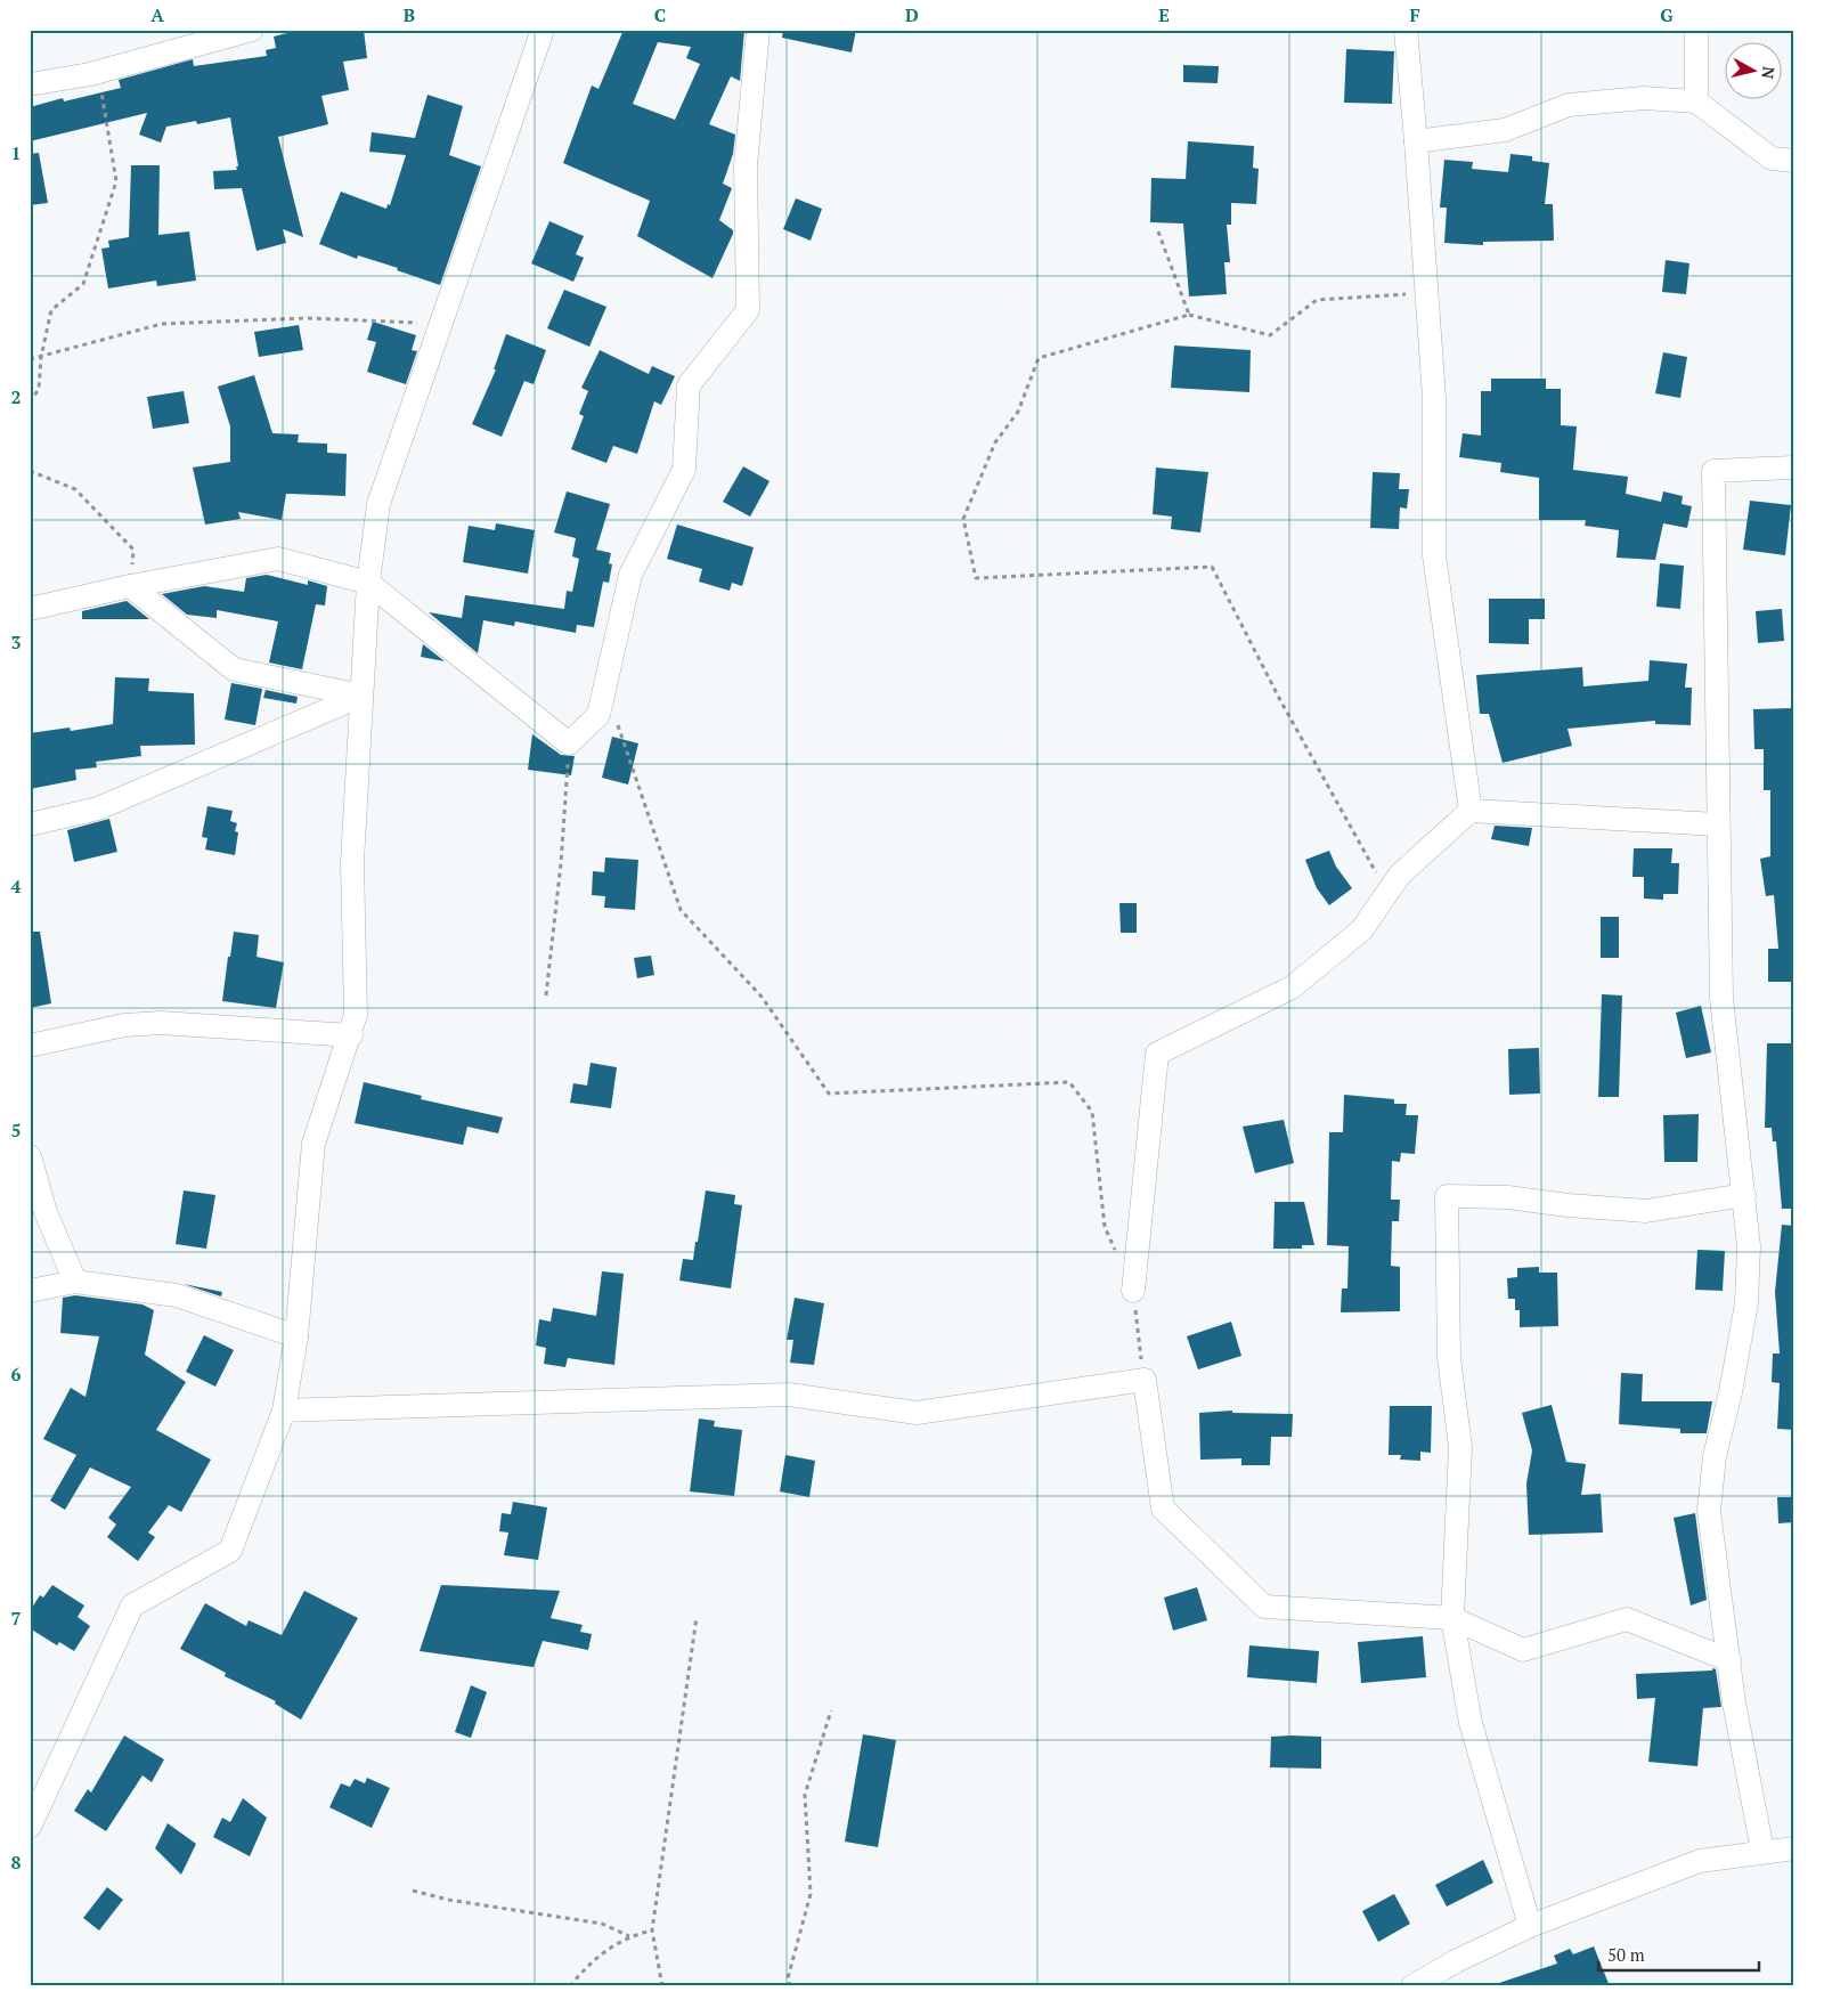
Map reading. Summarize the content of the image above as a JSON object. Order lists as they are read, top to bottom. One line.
{"scale_bar":"50 m","north":"right","grid":{"columns":["A","B","C","D","E","F","G"],"rows":["1","2","3","4","5","6","7","8"]}}
